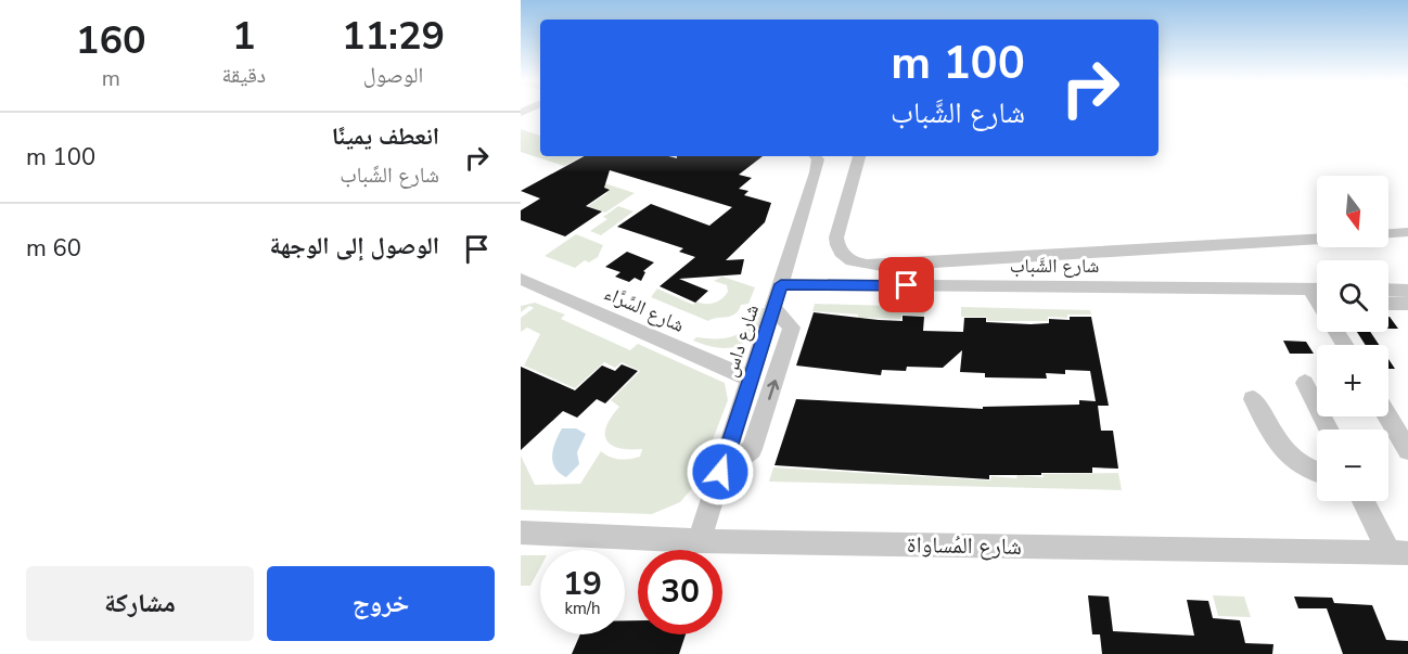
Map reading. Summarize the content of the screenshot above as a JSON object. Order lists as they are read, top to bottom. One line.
{"streets":{"street":["شارع الشَّباب","شارع السَّرَّاء","شارع داس","شارع المُساواة"]},"crossings":[["شارع الشَّباب","شارع داس"],["شارع السَّرَّاء","شارع داس"],["شارع داس","شارع المُساواة"]],"north":"bottom","page":{"eta":["11:29","الوصول","1","دقيقة","160","m"],"turn":["100 m","شارع الشَّباب"],"list":[{"name":"انعطف يمينًا","note":"شارع الشَّباب","value":"100 m"},{"name":"الوصول إلى الوجهة","value":"60 m"}],"map_buttons":["+","−"],"speed":"19 km/h","limit":"30","buttons":["خروج","مشاركة"]}}
